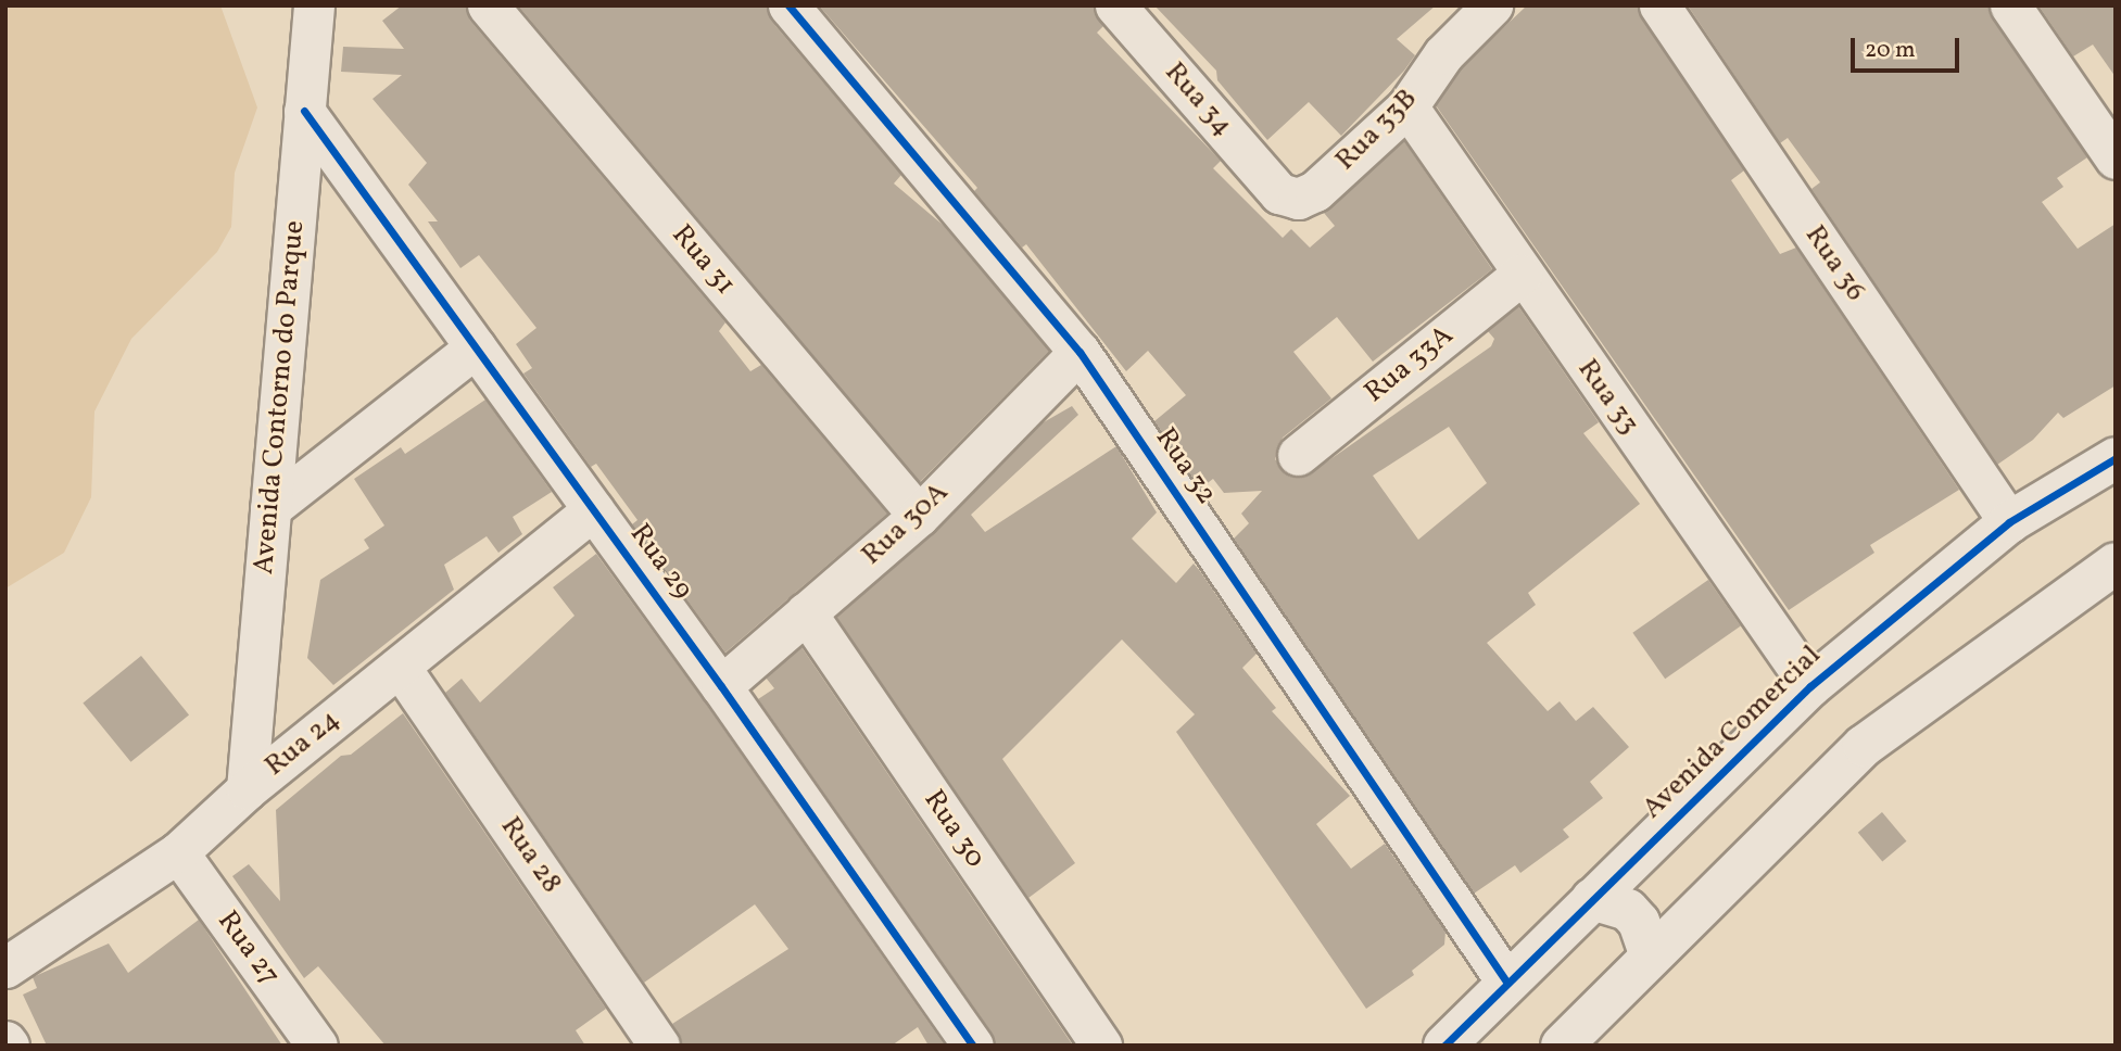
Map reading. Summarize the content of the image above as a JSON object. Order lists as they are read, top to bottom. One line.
{"streets":{"street":["Rua 34","Rua 33B","Rua 31","Rua 36","Rua 33A","Avenida Contorno do Parque","Rua 33","Rua 32","Rua 30A","Rua 29","Avenida Comercial","Rua 24","Rua 30","Rua 28","Rua 27"]},"crossings":[["Rua 34","Rua 33B"],["Rua 33B","Rua 33"],["Rua 31","Rua 30A"],["Rua 36","Avenida Comercial"],["Rua 33A","Rua 33"],["Avenida Contorno do Parque","Rua 29"],["Avenida Contorno do Parque","Rua 24"],["Rua 33","Avenida Comercial"],["Rua 32","Rua 30A"],["Rua 32","Avenida Comercial"],["Rua 30A","Rua 29"],["Rua 30A","Rua 30"],["Rua 29","Rua 24"],["Rua 24","Rua 28"],["Rua 24","Rua 27"]],"scale_bar":"20 m"}
